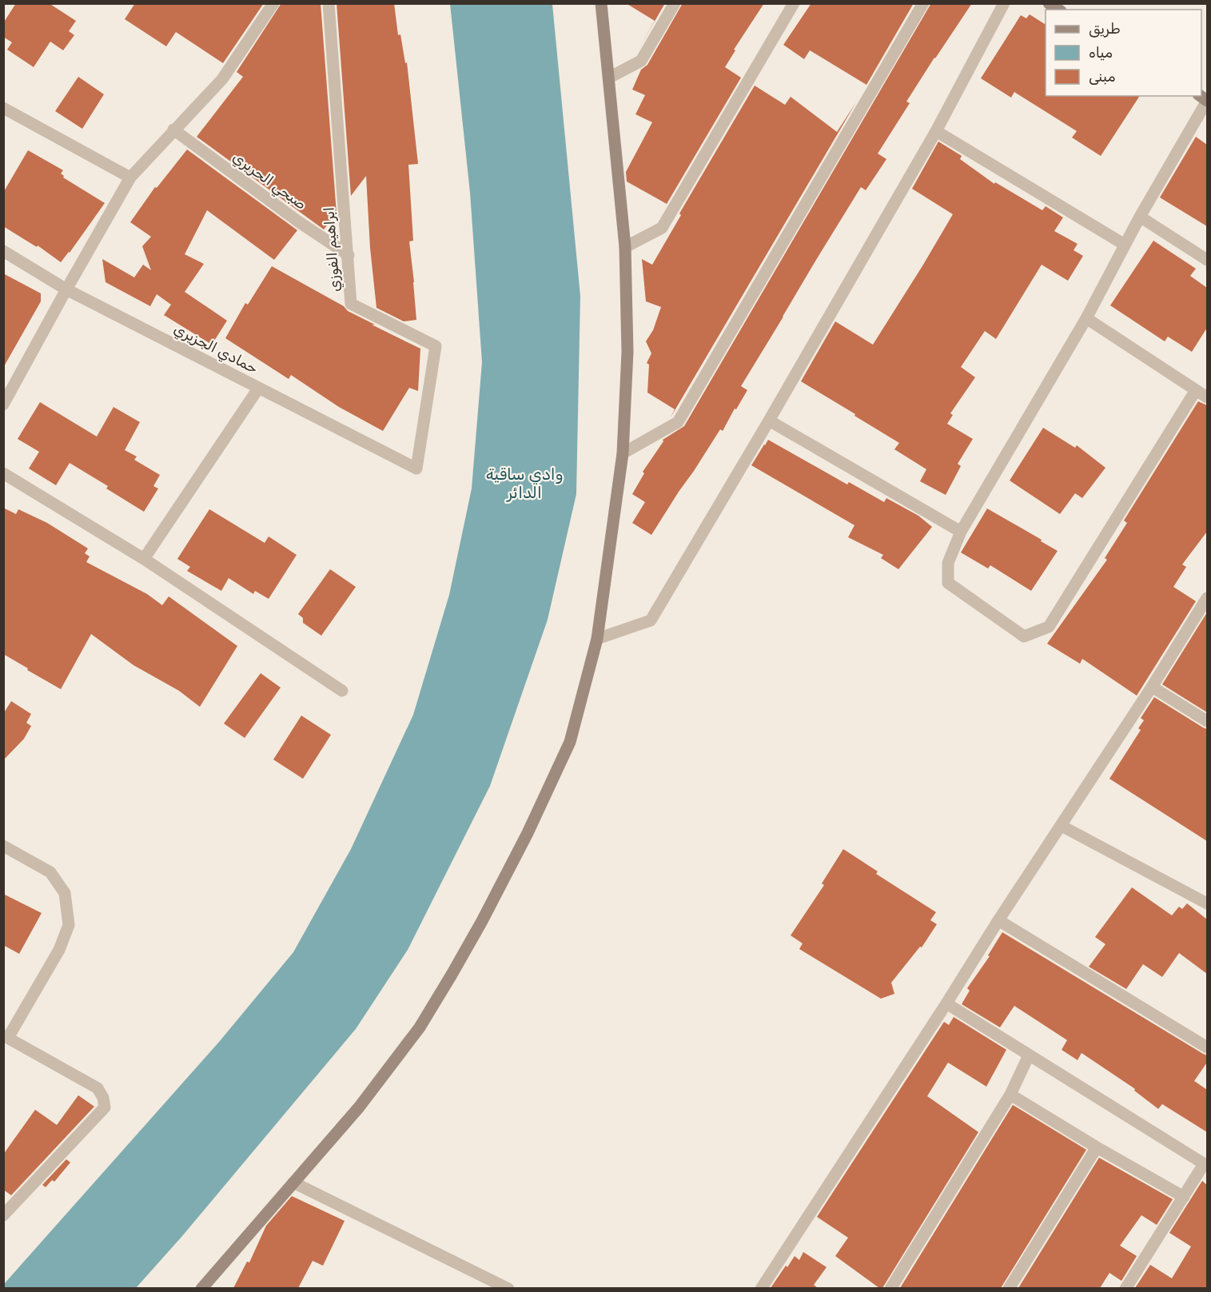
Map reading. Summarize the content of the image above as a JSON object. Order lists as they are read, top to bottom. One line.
{"streets":{"street":["صبحي الحريري","ابراهيم الفوزي","حمادي الجزيري"]},"crossings":[["صبحي الحريري","ابراهيم الفوزي"],["ابراهيم الفوزي","حمادي الجزيري"]],"water":["وادي ساقية الدائر"],"legend":["طريق","مياه","مبنى"]}
